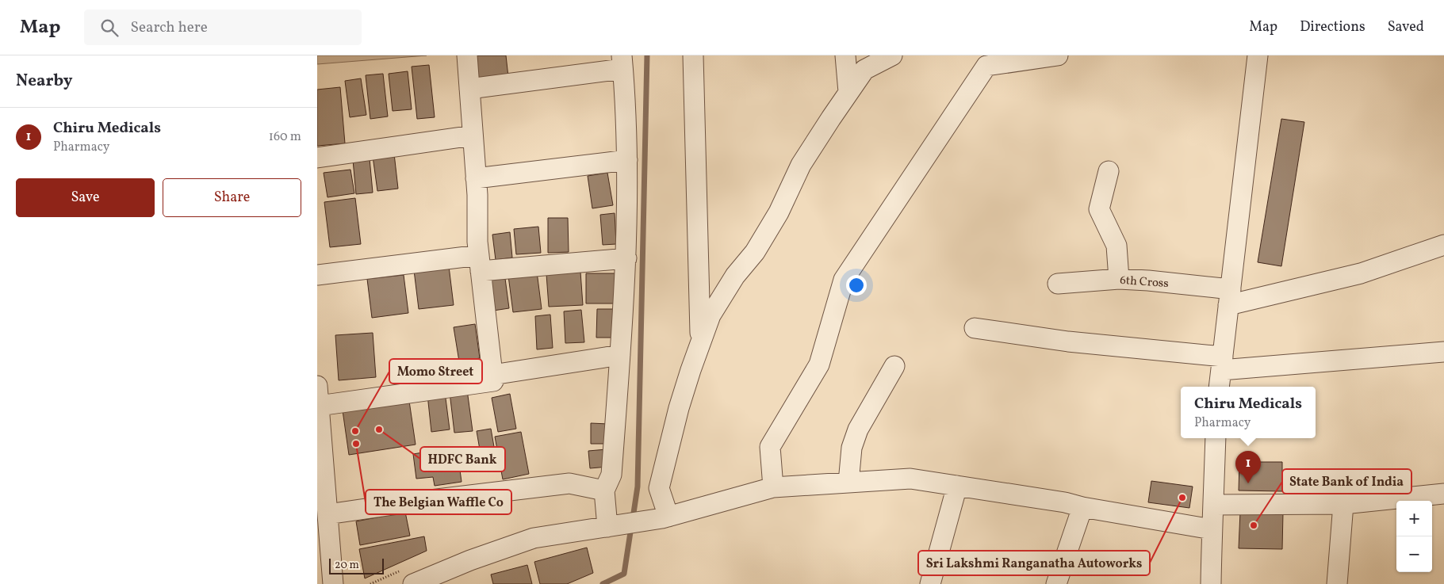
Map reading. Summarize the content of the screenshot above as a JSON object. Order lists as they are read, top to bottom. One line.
{"streets":{"street":["6th Cross"]},"places":["HDFC Bank","Momo Street","The Belgian Waffle Co","Sri Lakshmi Ranganatha Autoworks","State Bank of India"],"scale_bar":"20 m","page":{"header":"Map","search":"Search here","nav":["Map","Directions","Saved"],"heading":"Nearby","list":[{"mark":"1","name":"Chiru Medicals","note":"Pharmacy","value":"160 m"}],"buttons":["Save","Share"],"popup":["Chiru Medicals","Pharmacy"],"pins":"1","map_buttons":["+","−"],"scale":"20 m"}}
